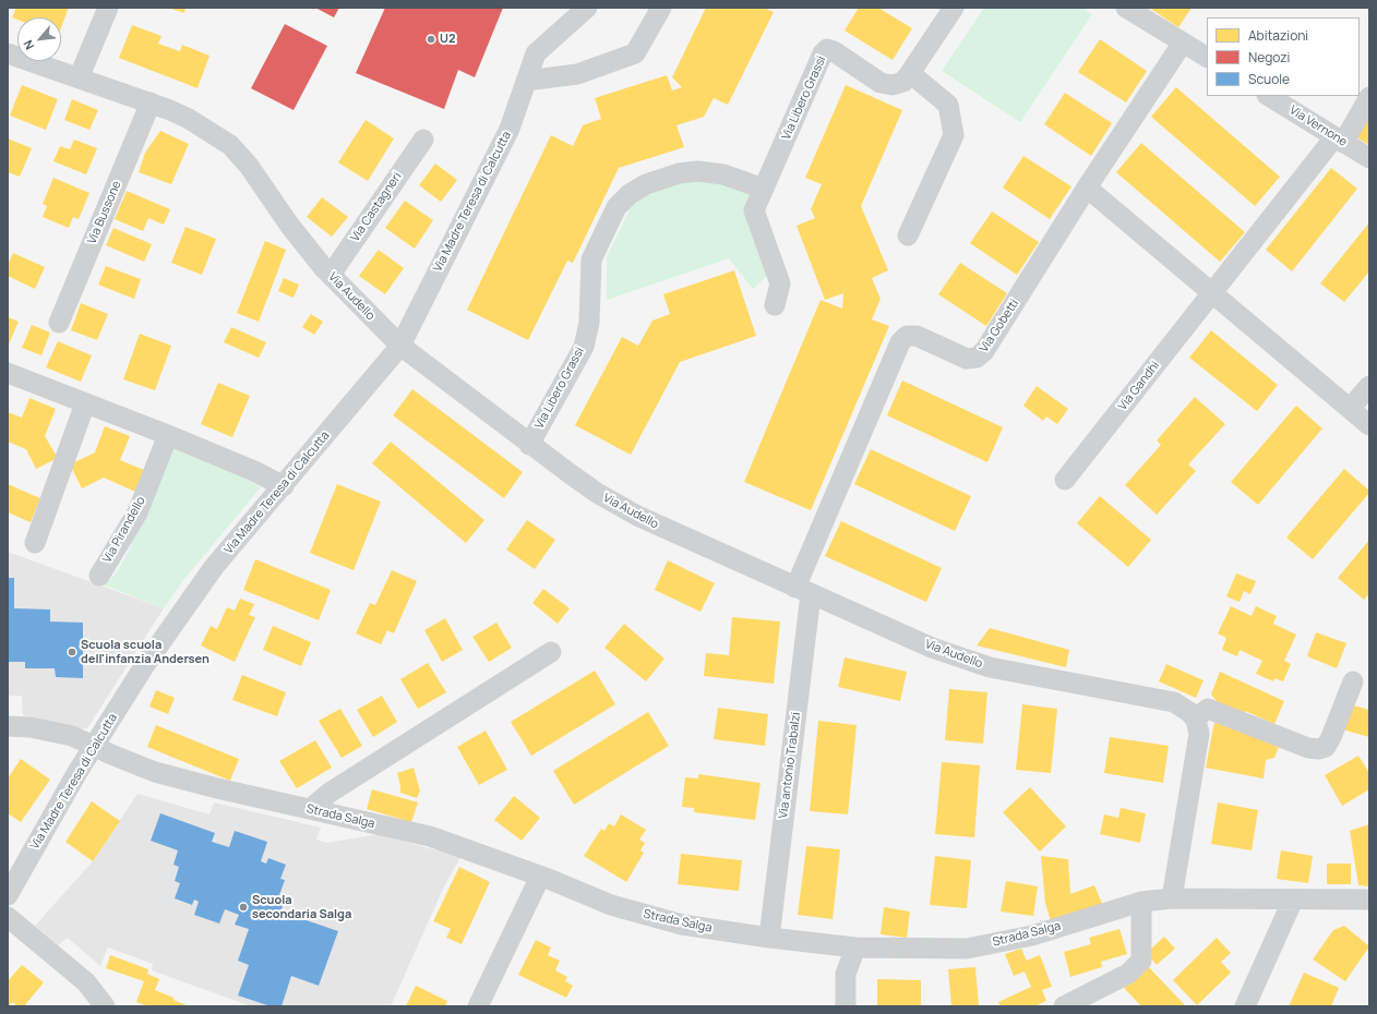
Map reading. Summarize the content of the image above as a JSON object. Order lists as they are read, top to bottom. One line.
{"streets":{"street":["Via Libero Grassi","Via Vernone","Via Madre Teresa di Calcutta","Via Castagneri","Via Bussone","Via Audello","Via Gobetti","Via Gandhi","Via Pirandello","Via antonio Trabalzi","Strada Salga"]},"crossings":[["Via Libero Grassi","Via Audello"],["Via Vernone","Via Gandhi"],["Via Madre Teresa di Calcutta","Via Audello"],["Via Madre Teresa di Calcutta","Strada Salga"],["Via Castagneri","Via Audello"],["Via Bussone","Via Audello"],["Via Audello","Via Gobetti"],["Via Audello","Via antonio Trabalzi"],["Via Gobetti","Via antonio Trabalzi"],["Via antonio Trabalzi","Strada Salga"]],"places":["U2","Scuola scuola dell'infanzia Andersen","Scuola secondaria Salga"],"legend":["Abitazioni","Negozi","Scuole"],"north":"bottom left"}
